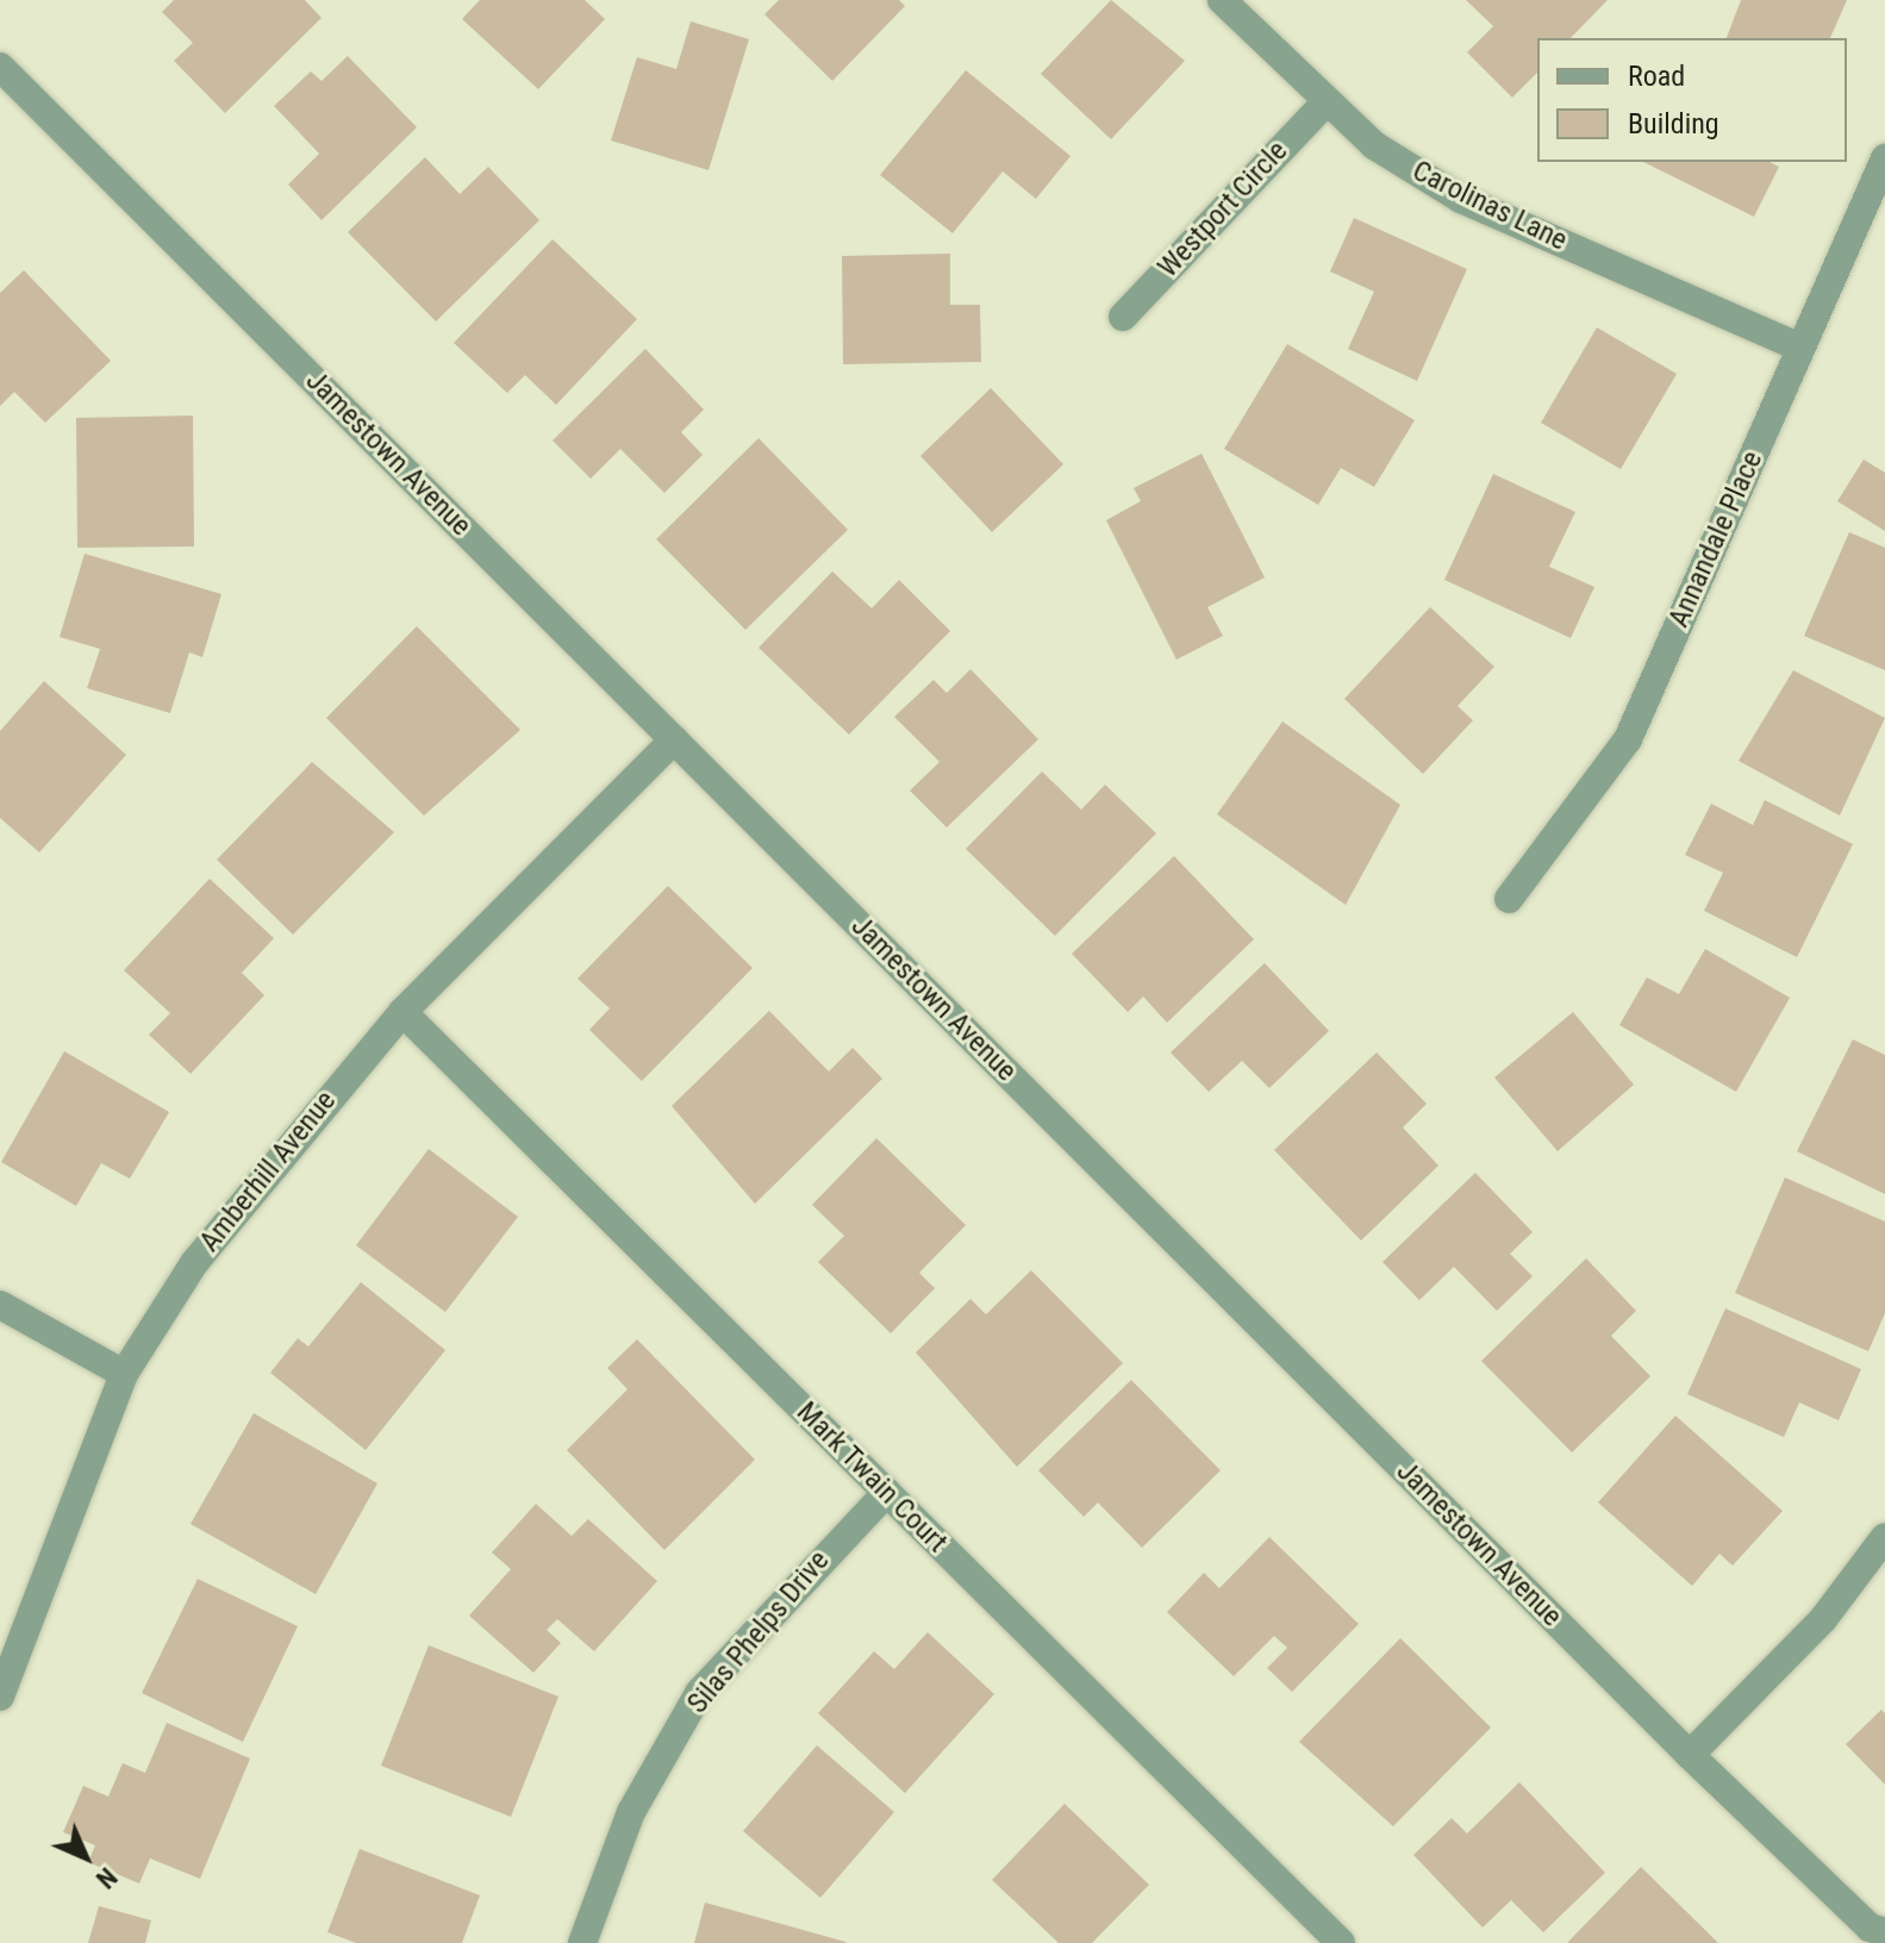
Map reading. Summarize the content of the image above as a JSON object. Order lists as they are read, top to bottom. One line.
{"streets":{"street":["Carolinas Lane","Westport Circle","Jamestown Avenue","Annandale Place","Amberhill Avenue","Mark Twain Court","Silas Phelps Drive"]},"crossings":[["Carolinas Lane","Westport Circle"],["Carolinas Lane","Annandale Place"],["Jamestown Avenue","Amberhill Avenue"],["Amberhill Avenue","Mark Twain Court"],["Mark Twain Court","Silas Phelps Drive"]],"legend":["Road","Building"],"north":"bottom right"}
